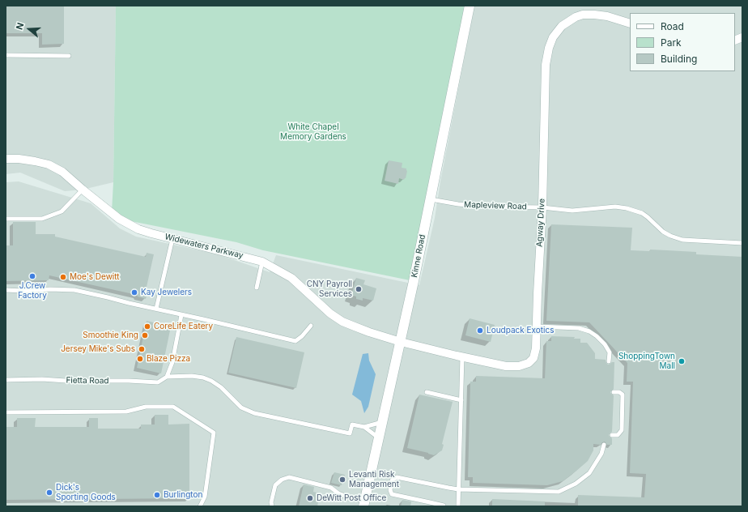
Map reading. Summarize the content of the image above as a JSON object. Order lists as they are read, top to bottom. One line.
{"streets":{"street":["Agway Drive","Widewaters Parkway","Kinne Road"],"lane":["Mapleview Road","Fietta Road"]},"crossings":[["Mapleview Road","Agway Drive"],["Mapleview Road","Kinne Road"],["Agway Drive","Widewaters Parkway"],["Agway Drive","Kinne Road"],["Widewaters Parkway","Kinne Road"]],"parks":["White Chapel Memory Gardens"],"places":["J.Crew Factory","Moe's Dewitt","CNY Payroll Services","Kay Jewelers","CoreLife Eatery","Loudpack Exotics","Smoothie King","Jersey Mike's Subs","Blaze Pizza","ShoppingTown Mall","Levanti Risk Management","Dick's Sporting Goods","Burlington","DeWitt Post Office"],"legend":["Road","Park","Building"],"north":"left"}
